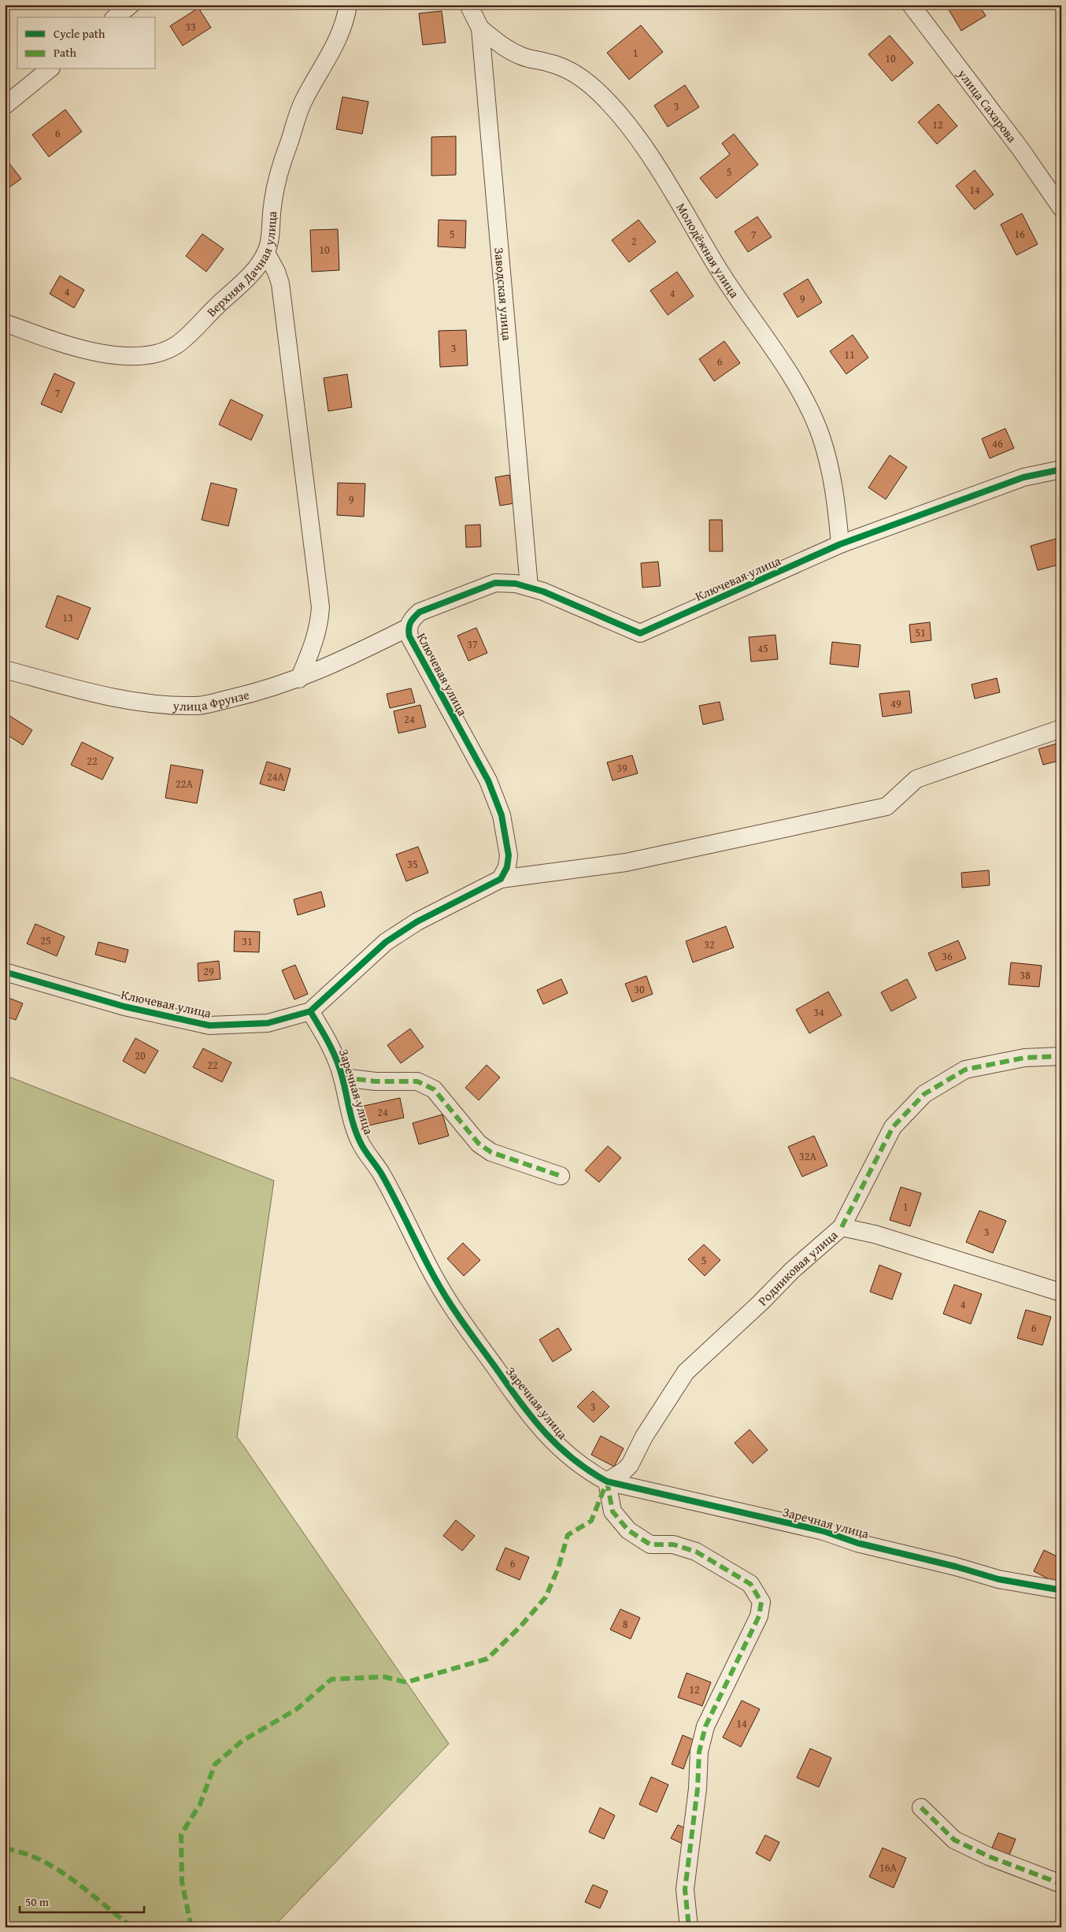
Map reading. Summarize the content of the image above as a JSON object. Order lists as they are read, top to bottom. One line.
{"streets":{"street":["улица Сахарова","Молодёжная улица","Верхняя Дачная улица","Заводская улица","Ключевая улица","улица Фрунзе","Заречная улица","Родниковая улица"]},"crossings":[["Молодёжная улица","Заводская улица"],["Молодёжная улица","Ключевая улица"],["Заводская улица","Ключевая улица"],["Ключевая улица","улица Фрунзе"],["Ключевая улица","Заречная улица"],["Заречная улица","Родниковая улица"]],"house_numbers":["33","1","10","3","12","6","5","14","5","16","7","2","10","4","4","9","3","11","6","7","46","9","13","51","37","45","49","24","22","39","24А","22А","35","25","31","32","36","29","38","30","34","20","22","24","32А","1","3","5","4","6","3","6","8","12","14","16А"],"legend":["Cycle path","Path"],"scale_bar":"50 m"}
